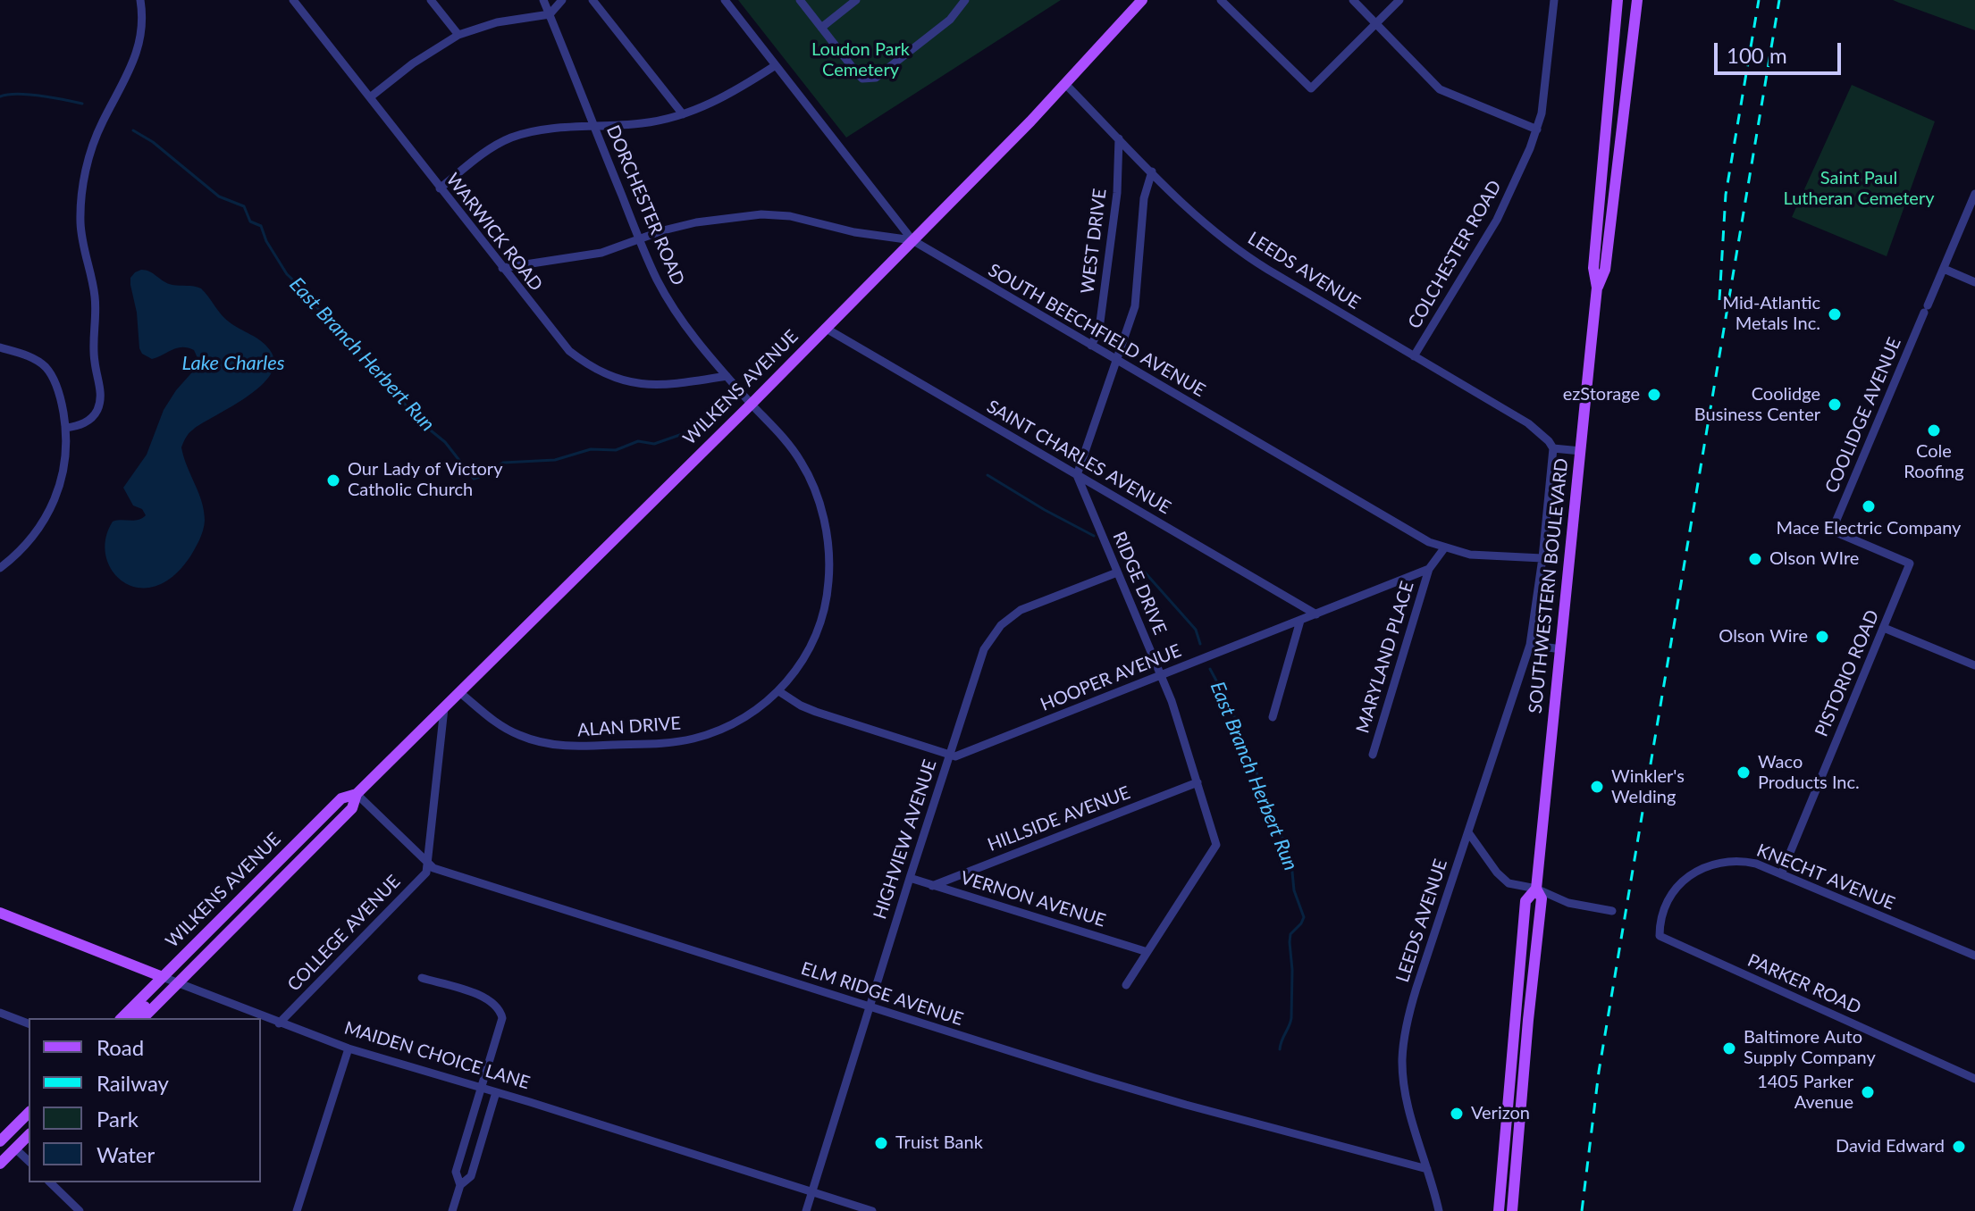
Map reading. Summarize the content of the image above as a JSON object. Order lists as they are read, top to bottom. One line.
{"streets":{"main road":["WILKENS AVENUE","SOUTHWESTERN BOULEVARD","MAIDEN CHOICE LANE"],"street":["DORCHESTER ROAD","WARWICK ROAD","WEST DRIVE","COLCHESTER ROAD","LEEDS AVENUE","SOUTH BEECHFIELD AVENUE","COOLIDGE AVENUE","SAINT CHARLES AVENUE","RIDGE DRIVE","MARYLAND PLACE","PISTORIO ROAD","HOOPER AVENUE","ALAN DRIVE","HILLSIDE AVENUE","HIGHVIEW AVENUE","KNECHT AVENUE","VERNON AVENUE","COLLEGE AVENUE","PARKER ROAD","ELM RIDGE AVENUE"]},"crossings":[["DORCHESTER ROAD","WARWICK ROAD"],["DORCHESTER ROAD","WILKENS AVENUE"],["DORCHESTER ROAD","ALAN DRIVE"],["WEST DRIVE","LEEDS AVENUE"],["WEST DRIVE","SOUTH BEECHFIELD AVENUE"],["COLCHESTER ROAD","LEEDS AVENUE"],["LEEDS AVENUE","SOUTH BEECHFIELD AVENUE"],["LEEDS AVENUE","WILKENS AVENUE"],["LEEDS AVENUE","ELM RIDGE AVENUE"],["SOUTH BEECHFIELD AVENUE","WILKENS AVENUE"],["WILKENS AVENUE","SAINT CHARLES AVENUE"],["WILKENS AVENUE","ALAN DRIVE"],["WILKENS AVENUE","ELM RIDGE AVENUE"],["WILKENS AVENUE","MAIDEN CHOICE LANE"],["COOLIDGE AVENUE","PISTORIO ROAD"],["SAINT CHARLES AVENUE","RIDGE DRIVE"],["SAINT CHARLES AVENUE","HOOPER AVENUE"],["RIDGE DRIVE","HOOPER AVENUE"],["RIDGE DRIVE","HILLSIDE AVENUE"],["RIDGE DRIVE","HIGHVIEW AVENUE"],["RIDGE DRIVE","VERNON AVENUE"],["MARYLAND PLACE","HOOPER AVENUE"],["PISTORIO ROAD","KNECHT AVENUE"],["HOOPER AVENUE","HIGHVIEW AVENUE"],["HILLSIDE AVENUE","VERNON AVENUE"],["HIGHVIEW AVENUE","VERNON AVENUE"],["HIGHVIEW AVENUE","ELM RIDGE AVENUE"],["HIGHVIEW AVENUE","MAIDEN CHOICE LANE"],["KNECHT AVENUE","PARKER ROAD"],["COLLEGE AVENUE","ELM RIDGE AVENUE"],["COLLEGE AVENUE","MAIDEN CHOICE LANE"]],"water":["East Branch Herbert Run","Lake Charles"],"parks":["Loudon Park Cemetery","Saint Paul Lutheran Cemetery"],"places":["Mid-Atlantic Metals Inc.","ezStorage","Coolidge Business Center","Cole Roofing","Our Lady of Victory Catholic Church","Mace Electric Company","Olson WIre","Olson Wire","Waco Products Inc.","Winkler's Welding","Baltimore Auto Supply Company","1405 Parker Avenue","Verizon","Truist Bank","David Edward"],"legend":["Road","Railway","Park","Water"],"scale_bar":"100 m"}
